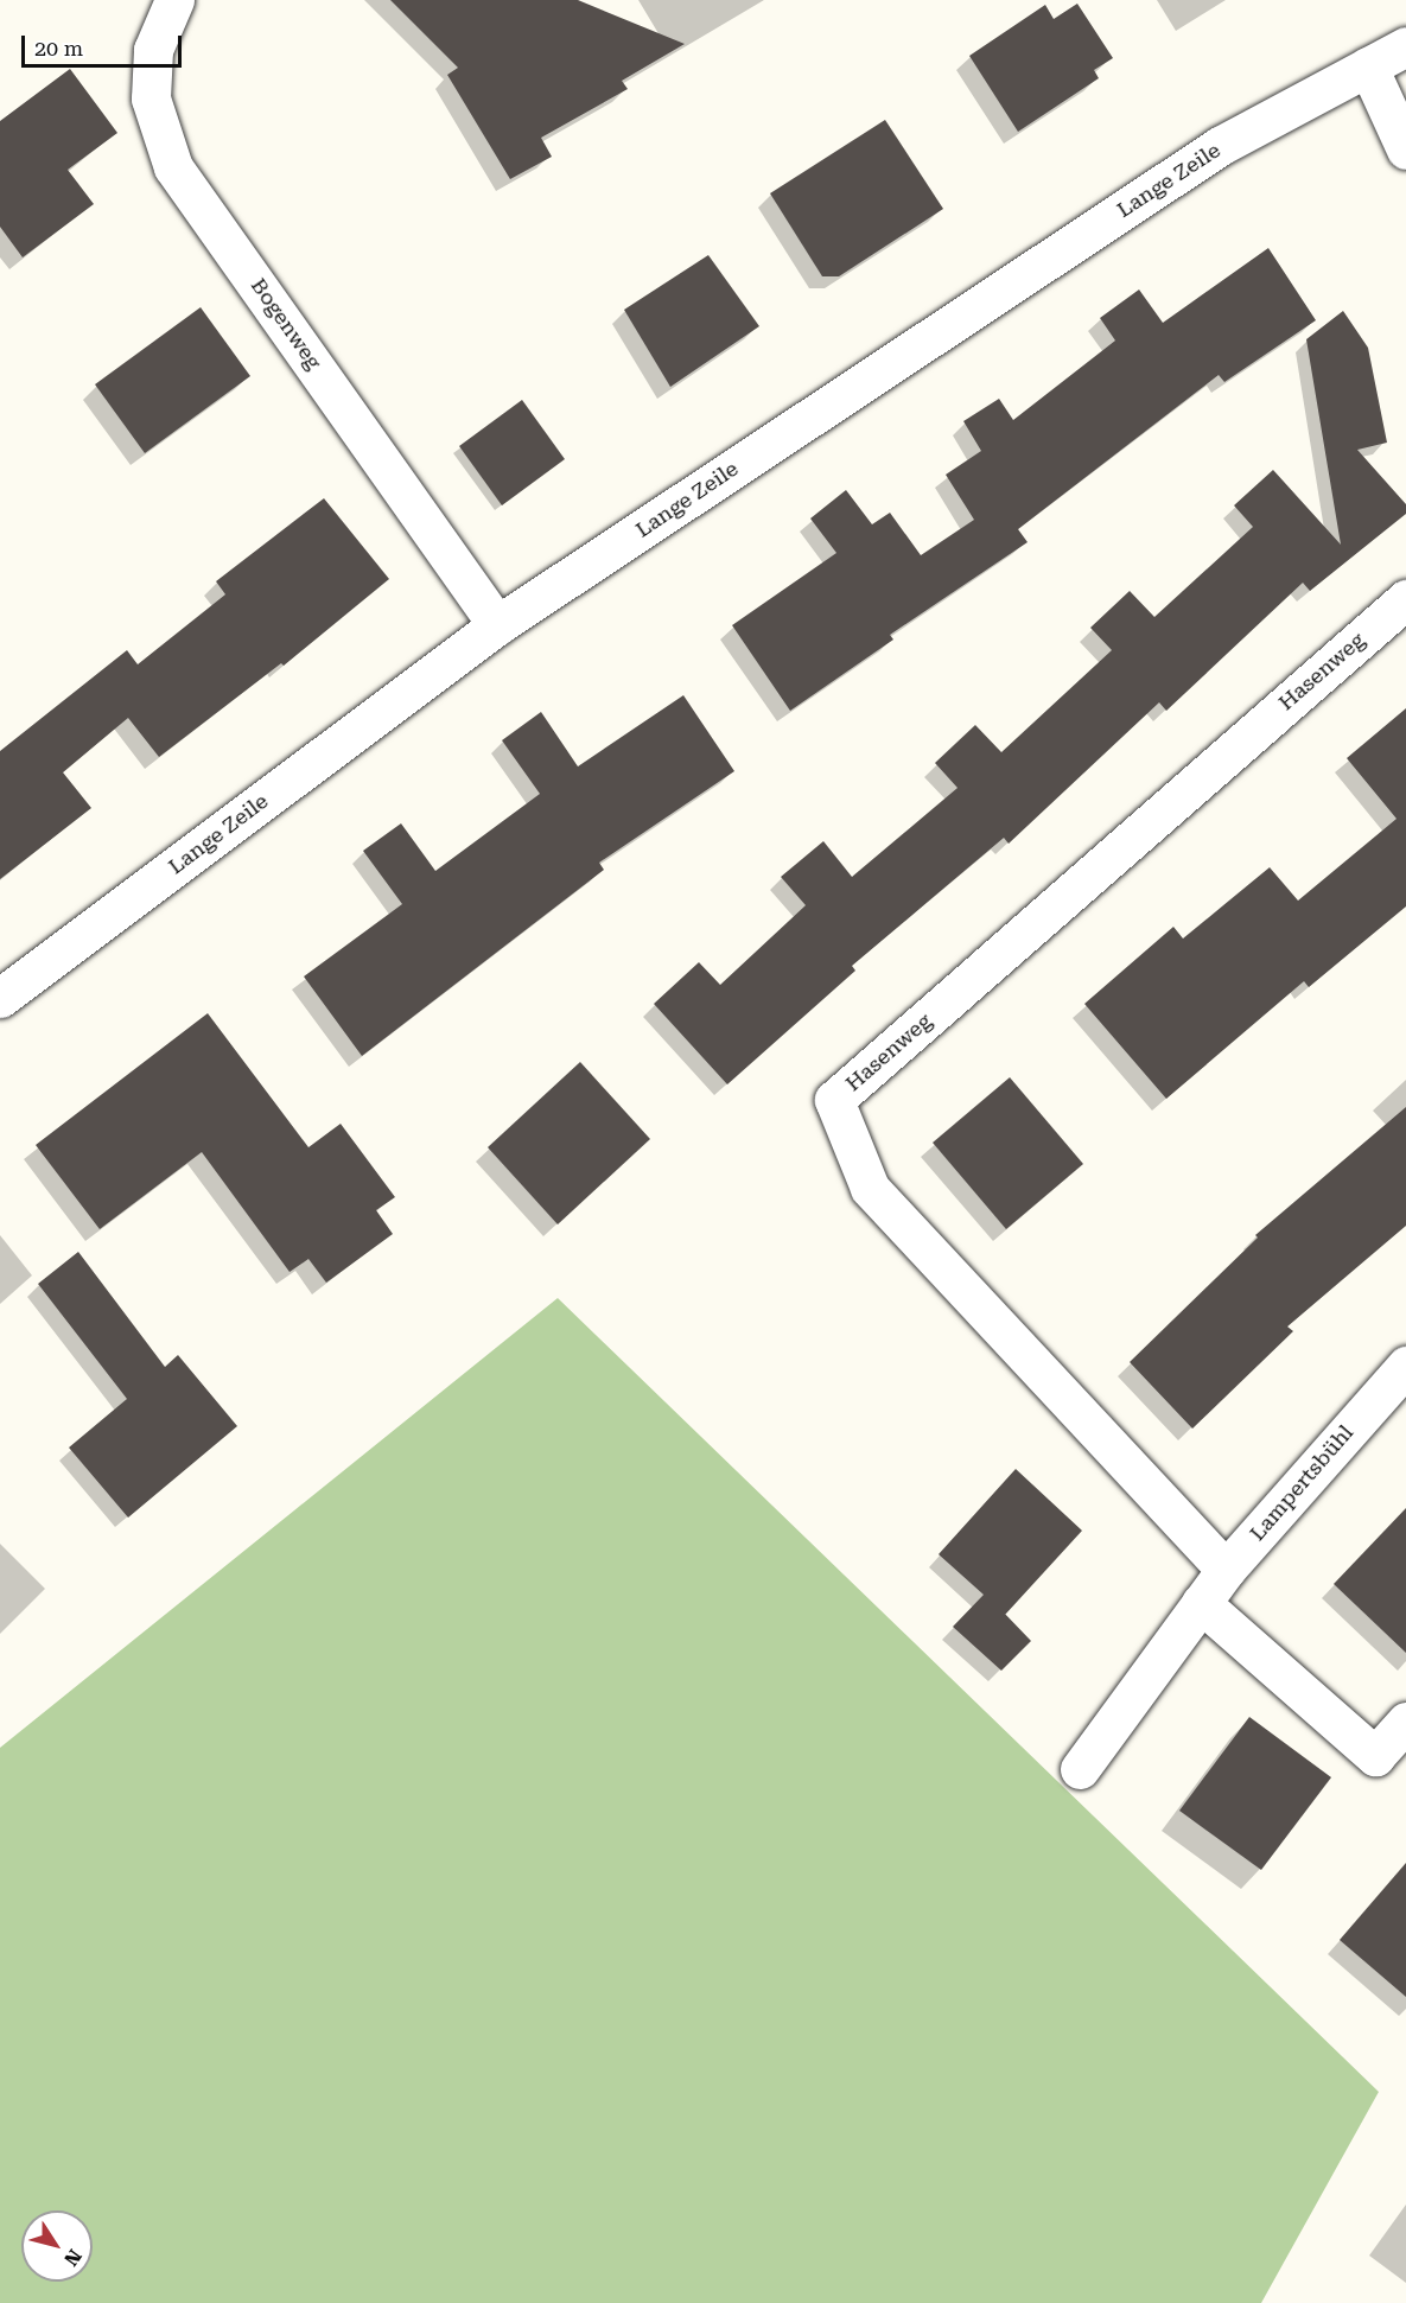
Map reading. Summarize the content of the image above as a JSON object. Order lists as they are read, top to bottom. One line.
{"streets":{"street":["Lange Zeile","Bogenweg","Hasenweg","Lampertsbühl"]},"crossings":[["Lange Zeile","Bogenweg"],["Hasenweg","Lampertsbühl"]],"scale_bar":"20 m","north":"bottom right"}
